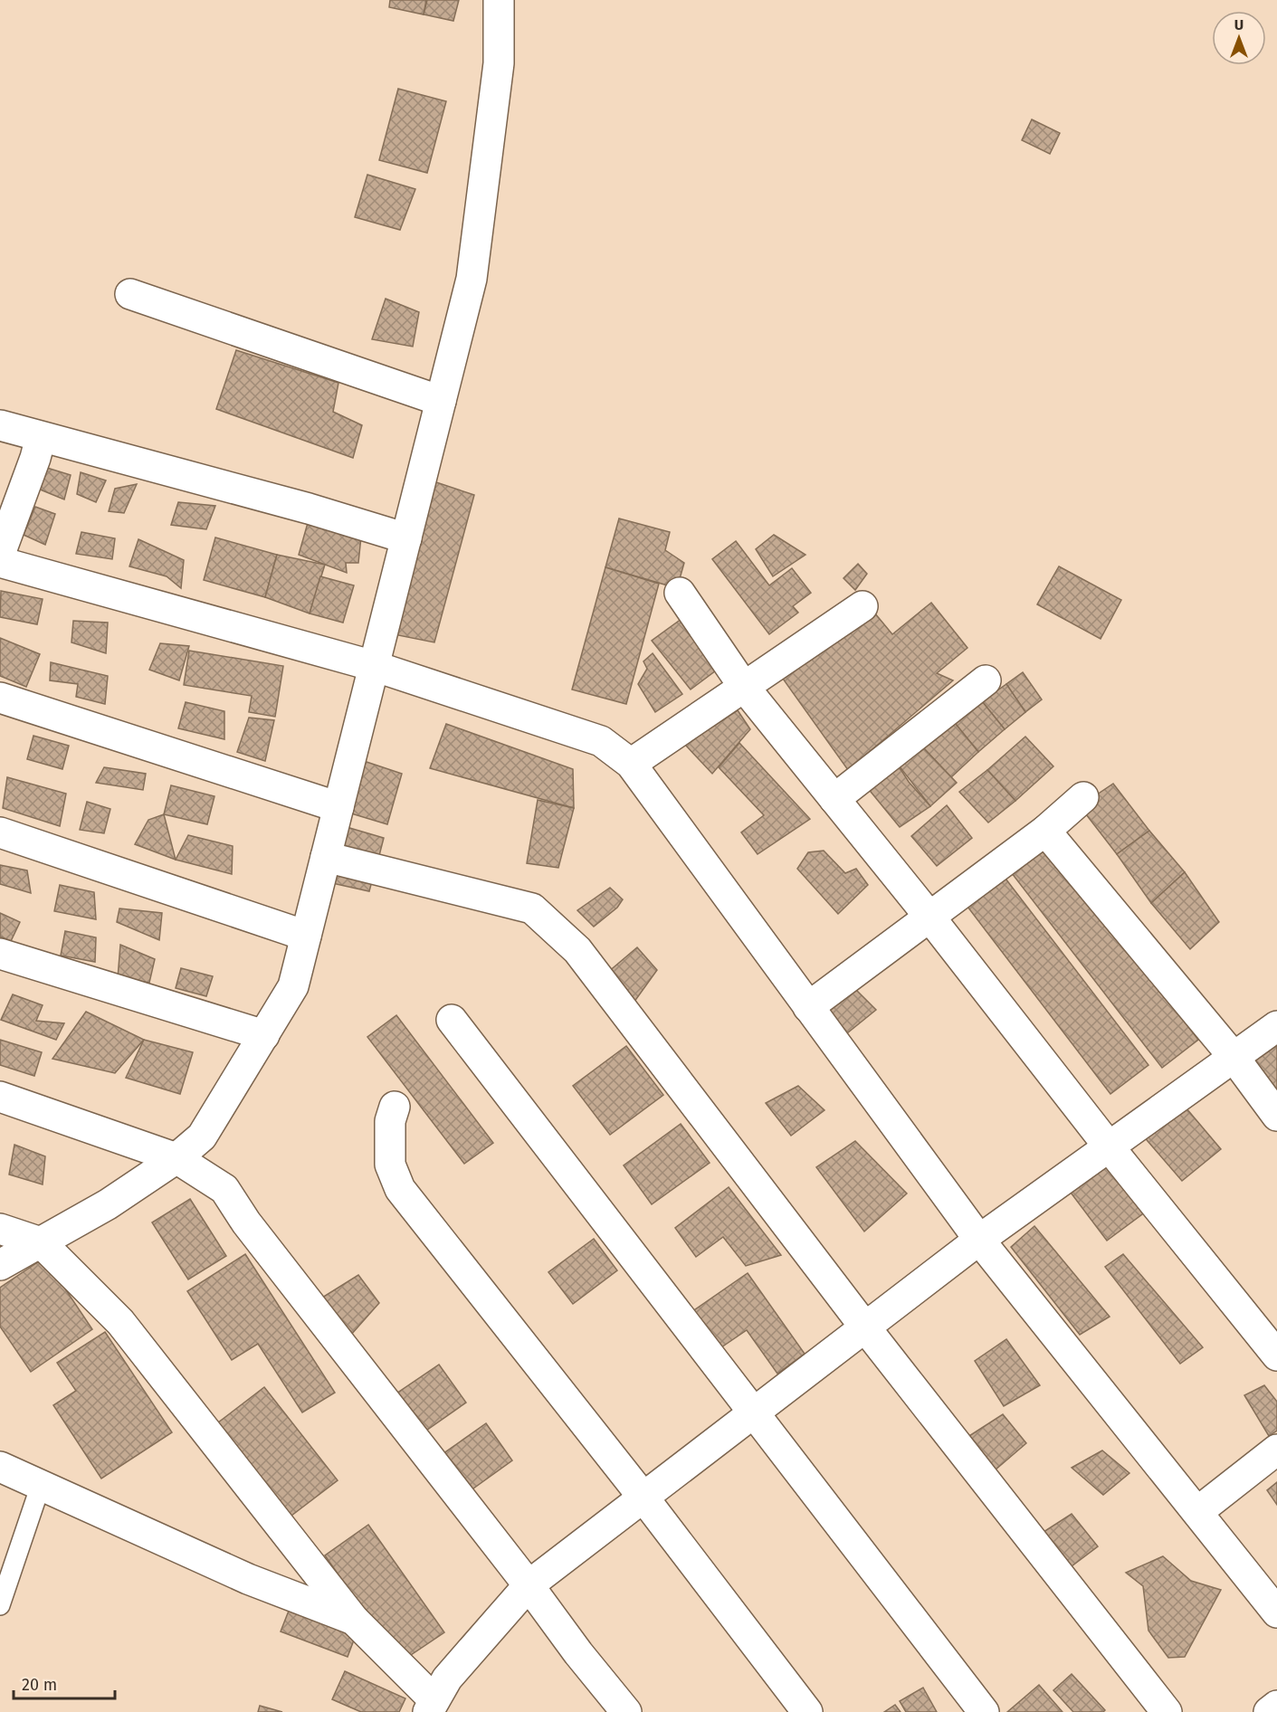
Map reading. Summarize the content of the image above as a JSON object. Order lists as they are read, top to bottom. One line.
{"scale_bar":"20 m","north":"top"}
